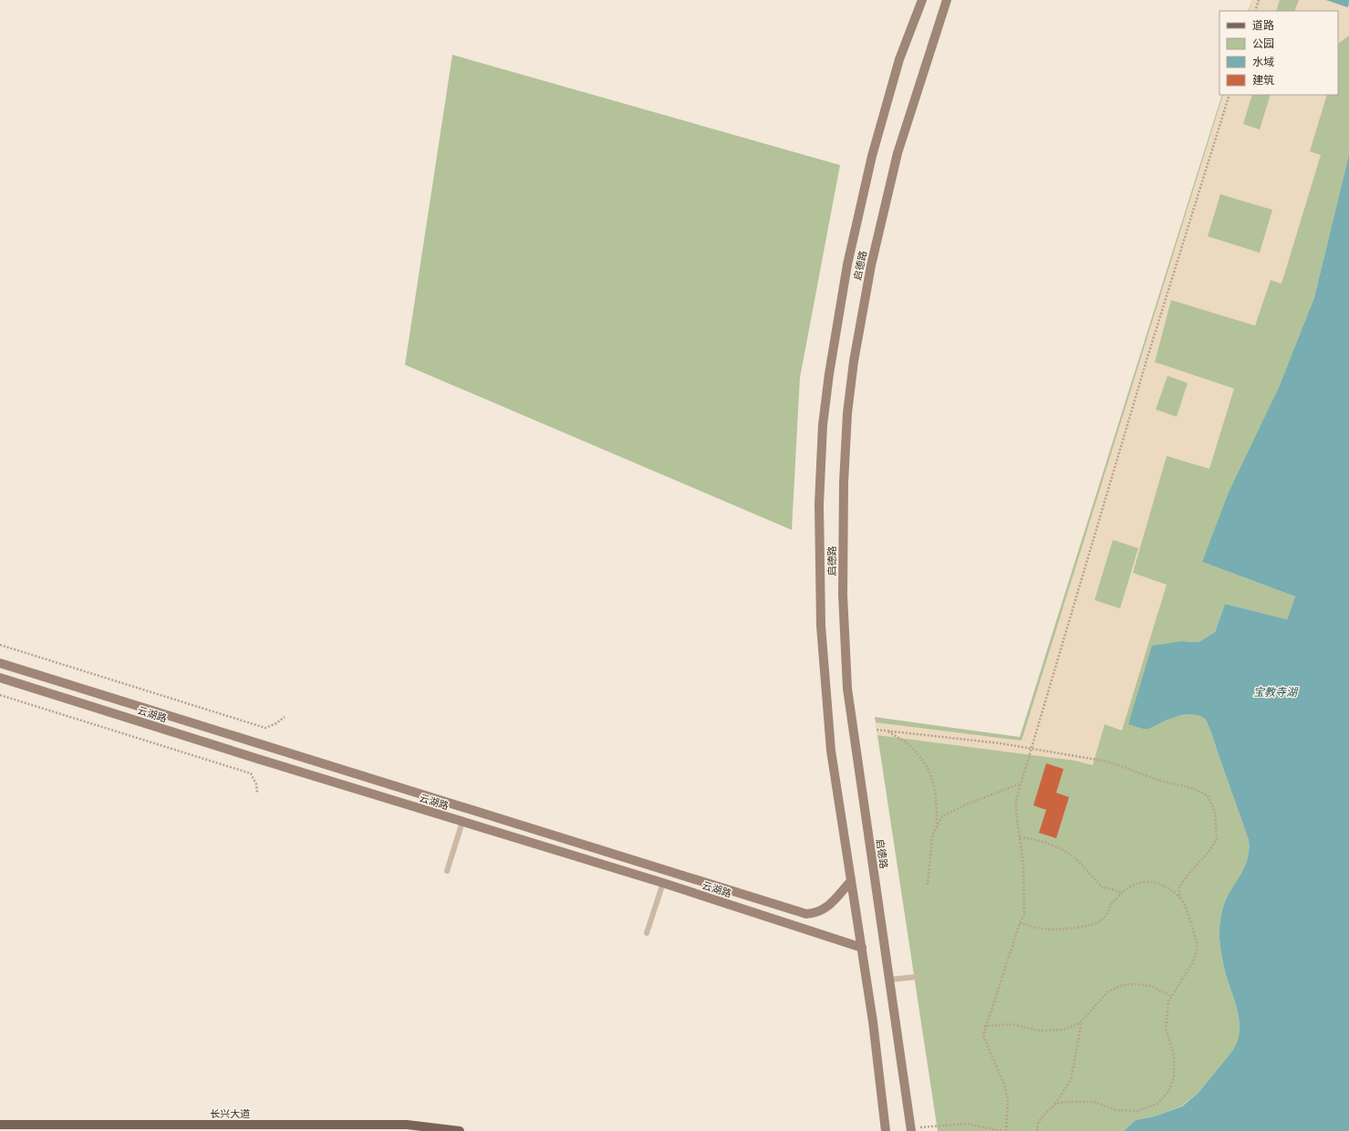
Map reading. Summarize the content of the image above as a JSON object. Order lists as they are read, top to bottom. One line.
{"streets":{"main road":["启德路","云湖路","长兴大道"]},"crossings":[["启德路","云湖路"]],"water":["宝教寺湖"],"legend":["道路","公园","水域","建筑"]}
